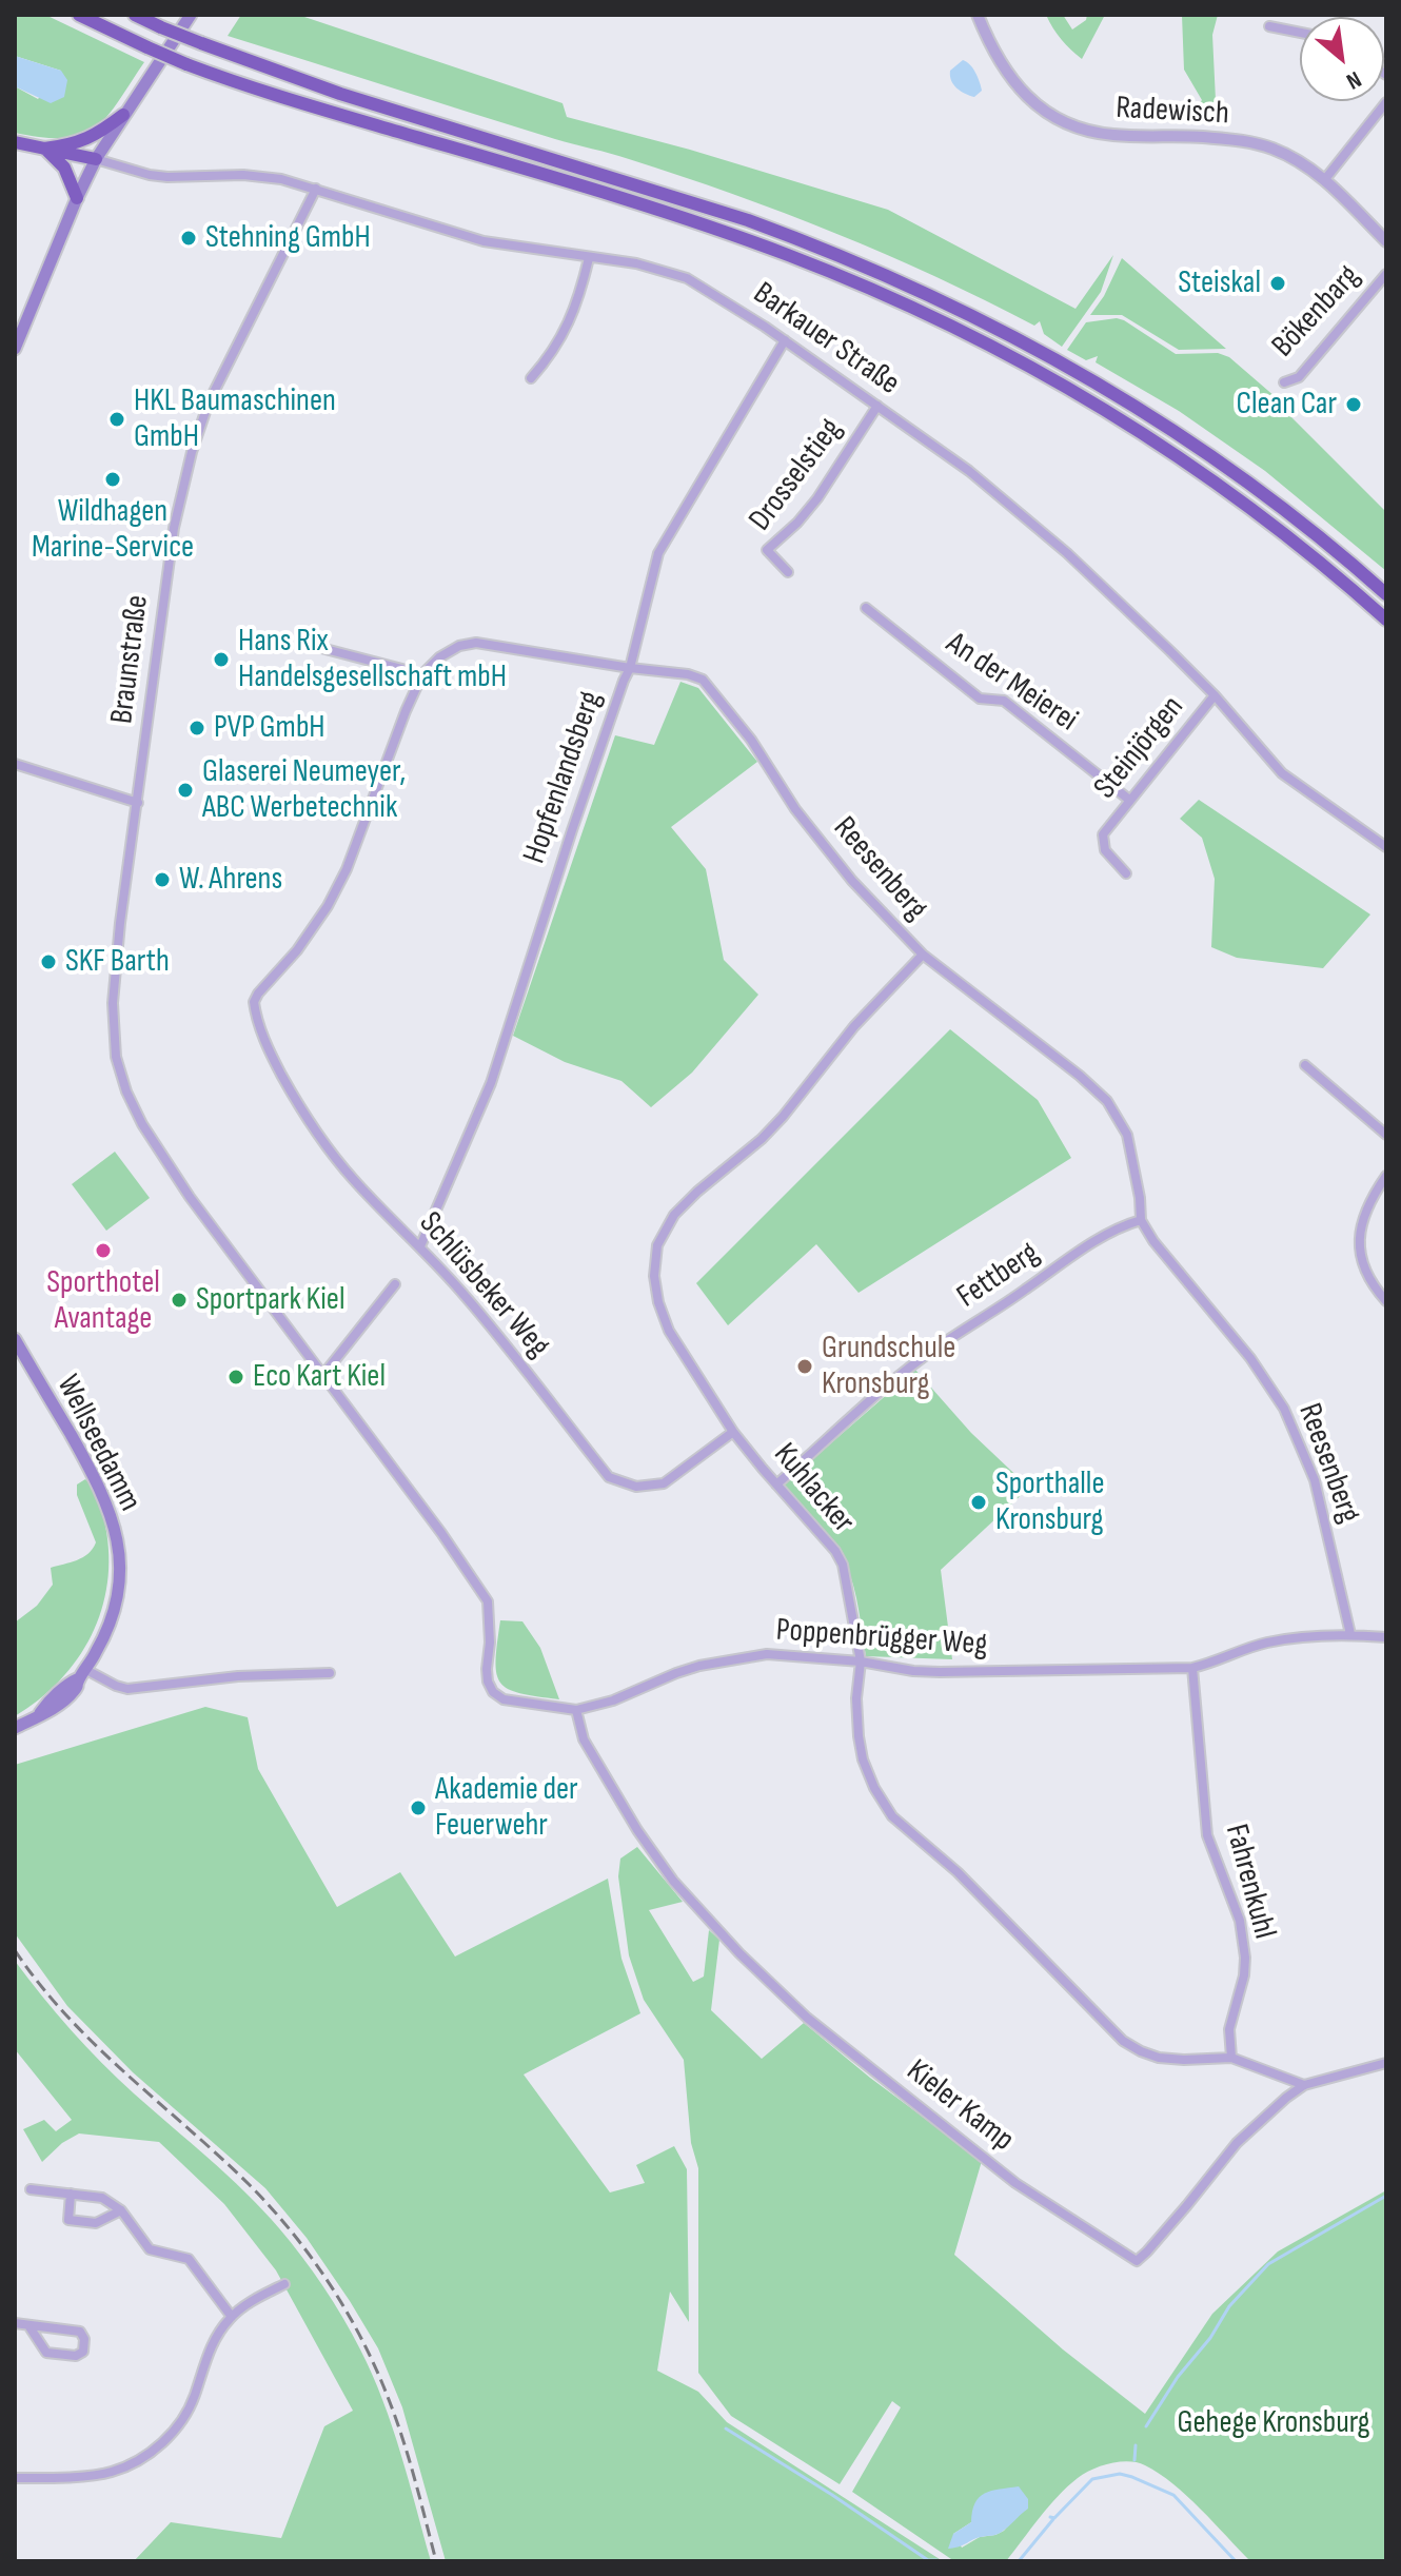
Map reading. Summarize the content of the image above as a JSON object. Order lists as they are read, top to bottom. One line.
{"streets":{"main road":["Wellseedamm"],"street":["Radewisch","Bökenbarg","Barkauer Straße","Drosselstieg","Braunstraße","An der Meierei","Steinjörgen","Hopfenlandsberg","Reesenberg","Fettberg","Schlüsbeker Weg","Kuhlacker","Poppenbrügger Weg","Fahrenkuhl","Kieler Kamp"]},"crossings":[["Barkauer Straße","Drosselstieg"],["Barkauer Straße","Braunstraße"],["Barkauer Straße","Steinjörgen"],["Barkauer Straße","Hopfenlandsberg"],["Braunstraße","Poppenbrügger Weg"],["An der Meierei","Steinjörgen"],["Hopfenlandsberg","Reesenberg"],["Hopfenlandsberg","Schlüsbeker Weg"],["Reesenberg","Fettberg"],["Reesenberg","Schlüsbeker Weg"],["Reesenberg","Kuhlacker"],["Reesenberg","Poppenbrügger Weg"],["Fettberg","Kuhlacker"],["Schlüsbeker Weg","Kuhlacker"],["Kuhlacker","Poppenbrügger Weg"],["Kuhlacker","Fahrenkuhl"],["Kuhlacker","Kieler Kamp"],["Poppenbrügger Weg","Fahrenkuhl"],["Poppenbrügger Weg","Kieler Kamp"]],"parks":["Gehege Kronsburg"],"places":["Stehning GmbH","Steiskal","Clean Car","HKL Baumaschinen GmbH","Wildhagen Marine-Service","Hans Rix Handelsgesellschaft mbH","PVP GmbH","Glaserei Neumeyer, ABC Werbetechnik","W. Ahrens","SKF Barth","Sporthotel Avantage","Sportpark Kiel","Grundschule Kronsburg","Eco Kart Kiel","Sporthalle Kronsburg","Akademie der Feuerwehr"],"north":"bottom right"}
